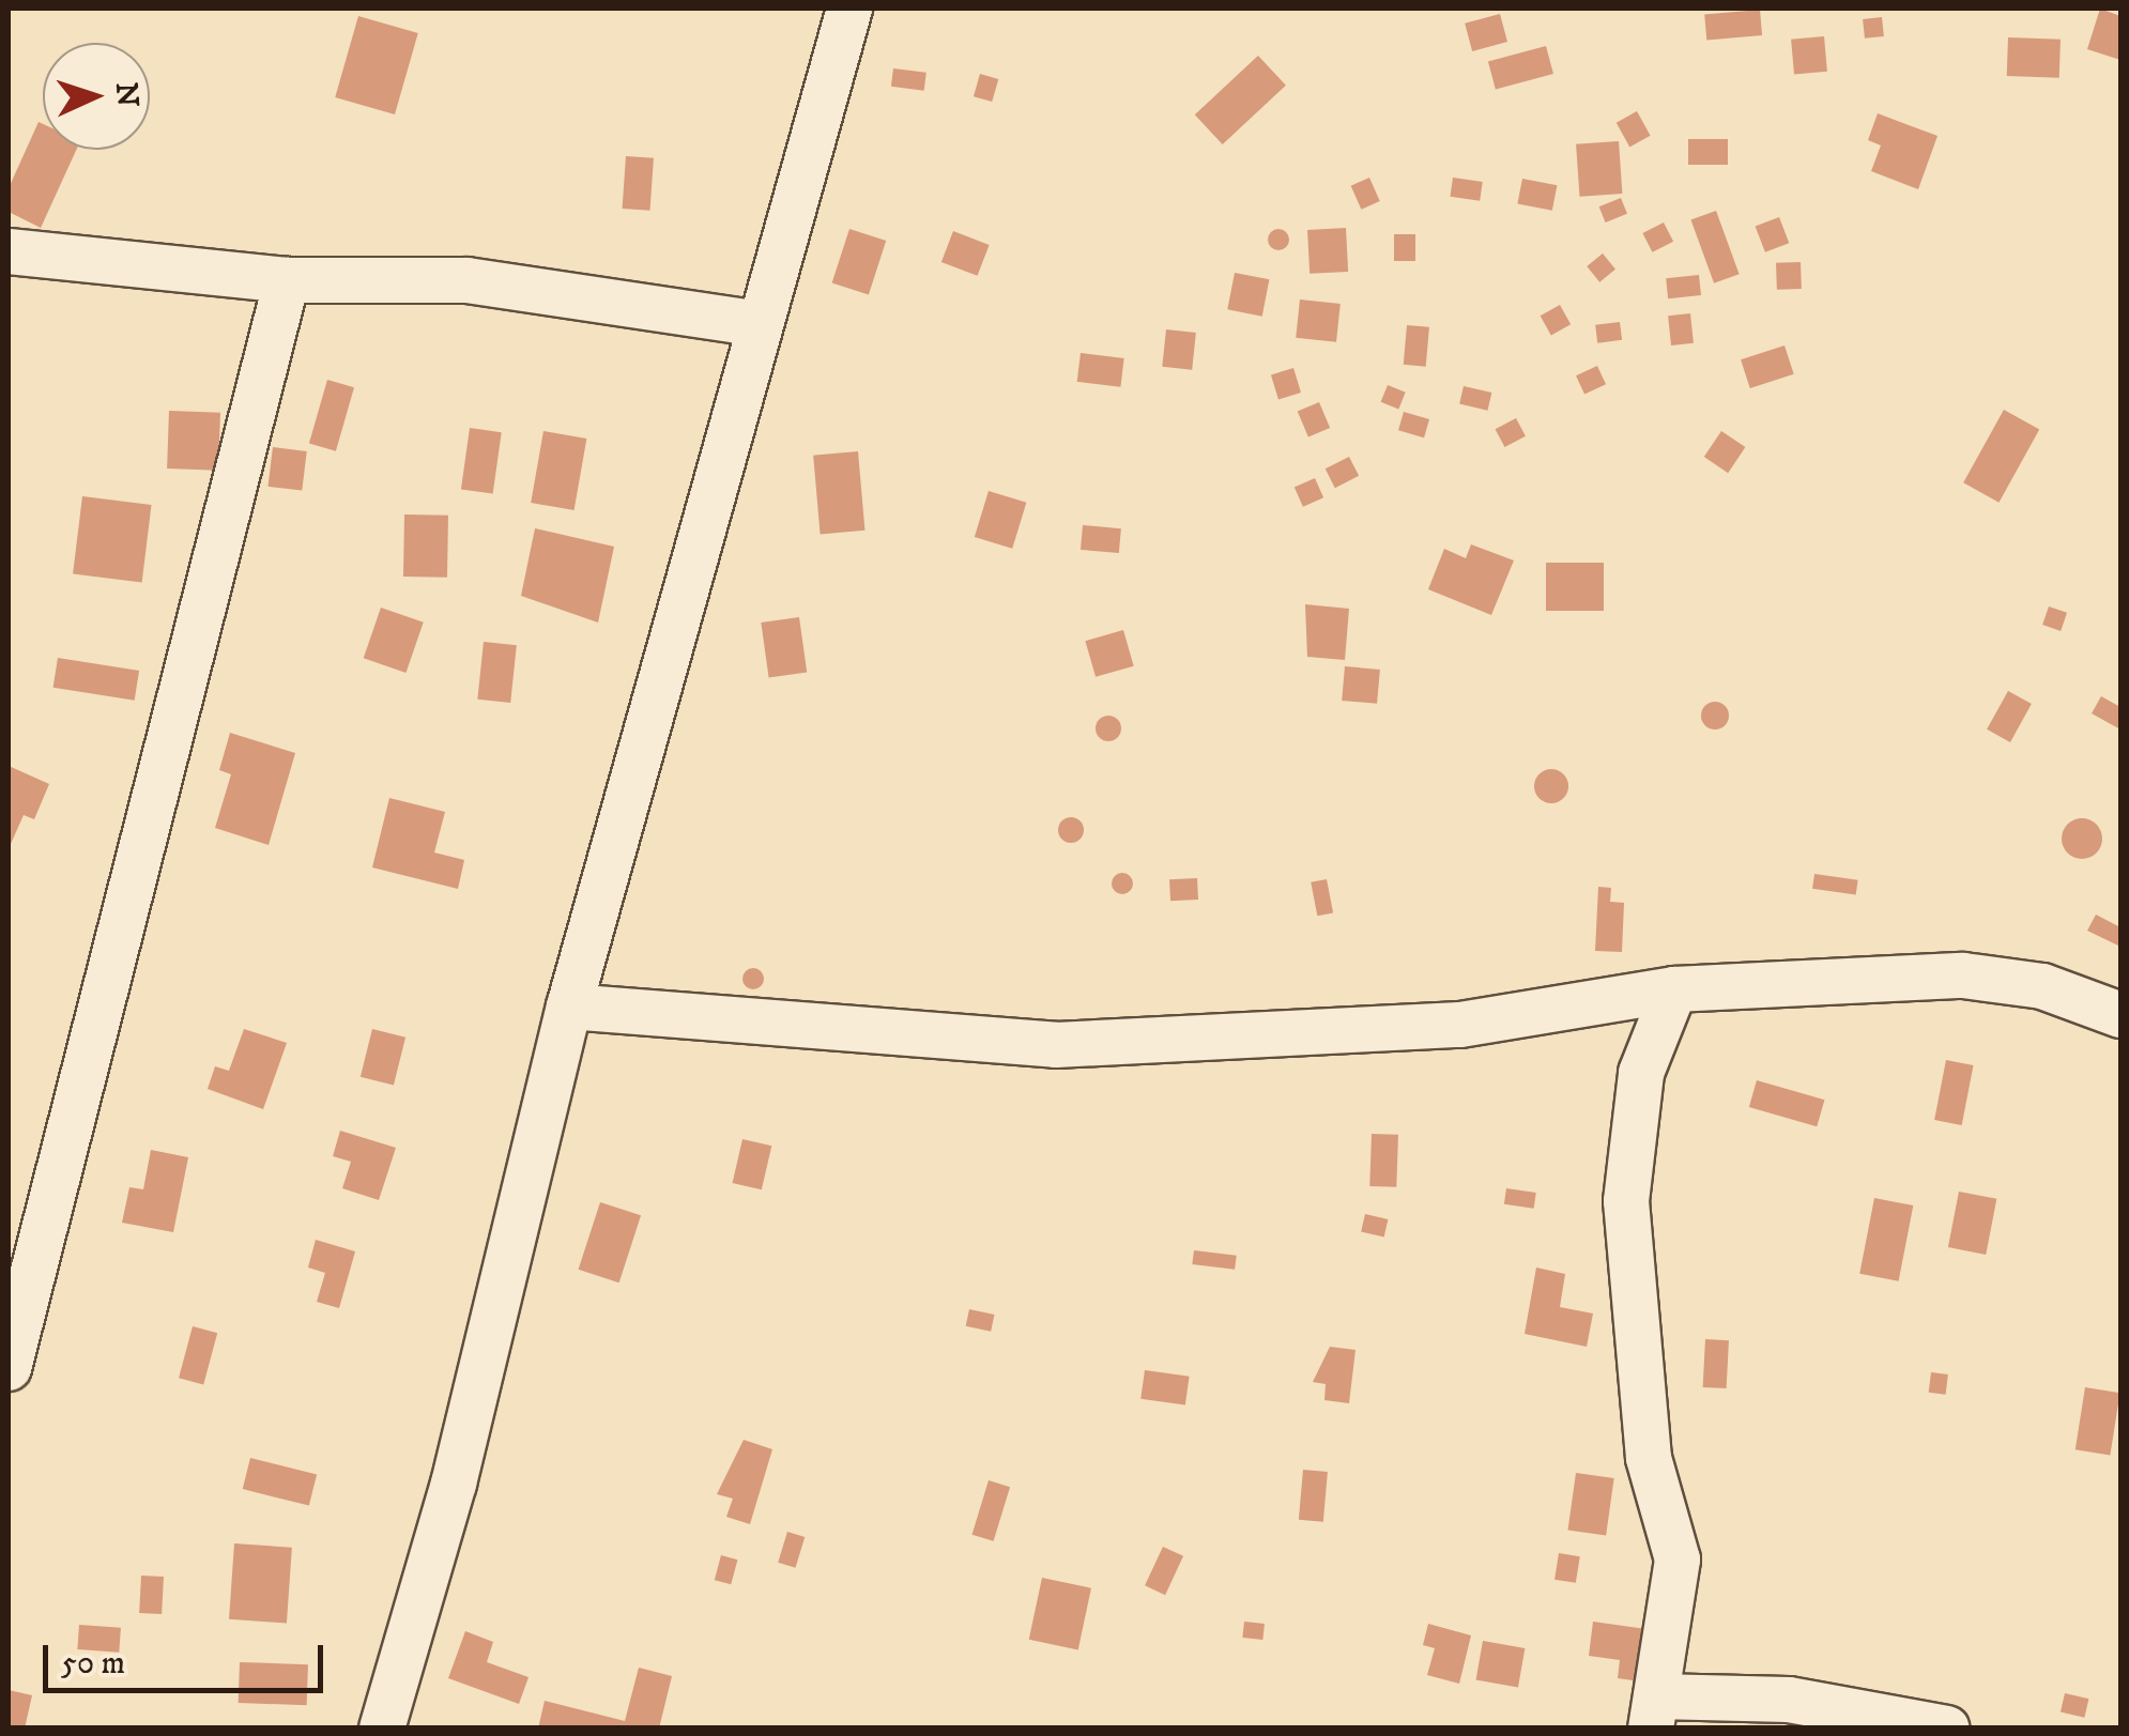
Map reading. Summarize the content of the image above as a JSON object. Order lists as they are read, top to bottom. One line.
{"scale_bar":"50 m","north":"right"}
